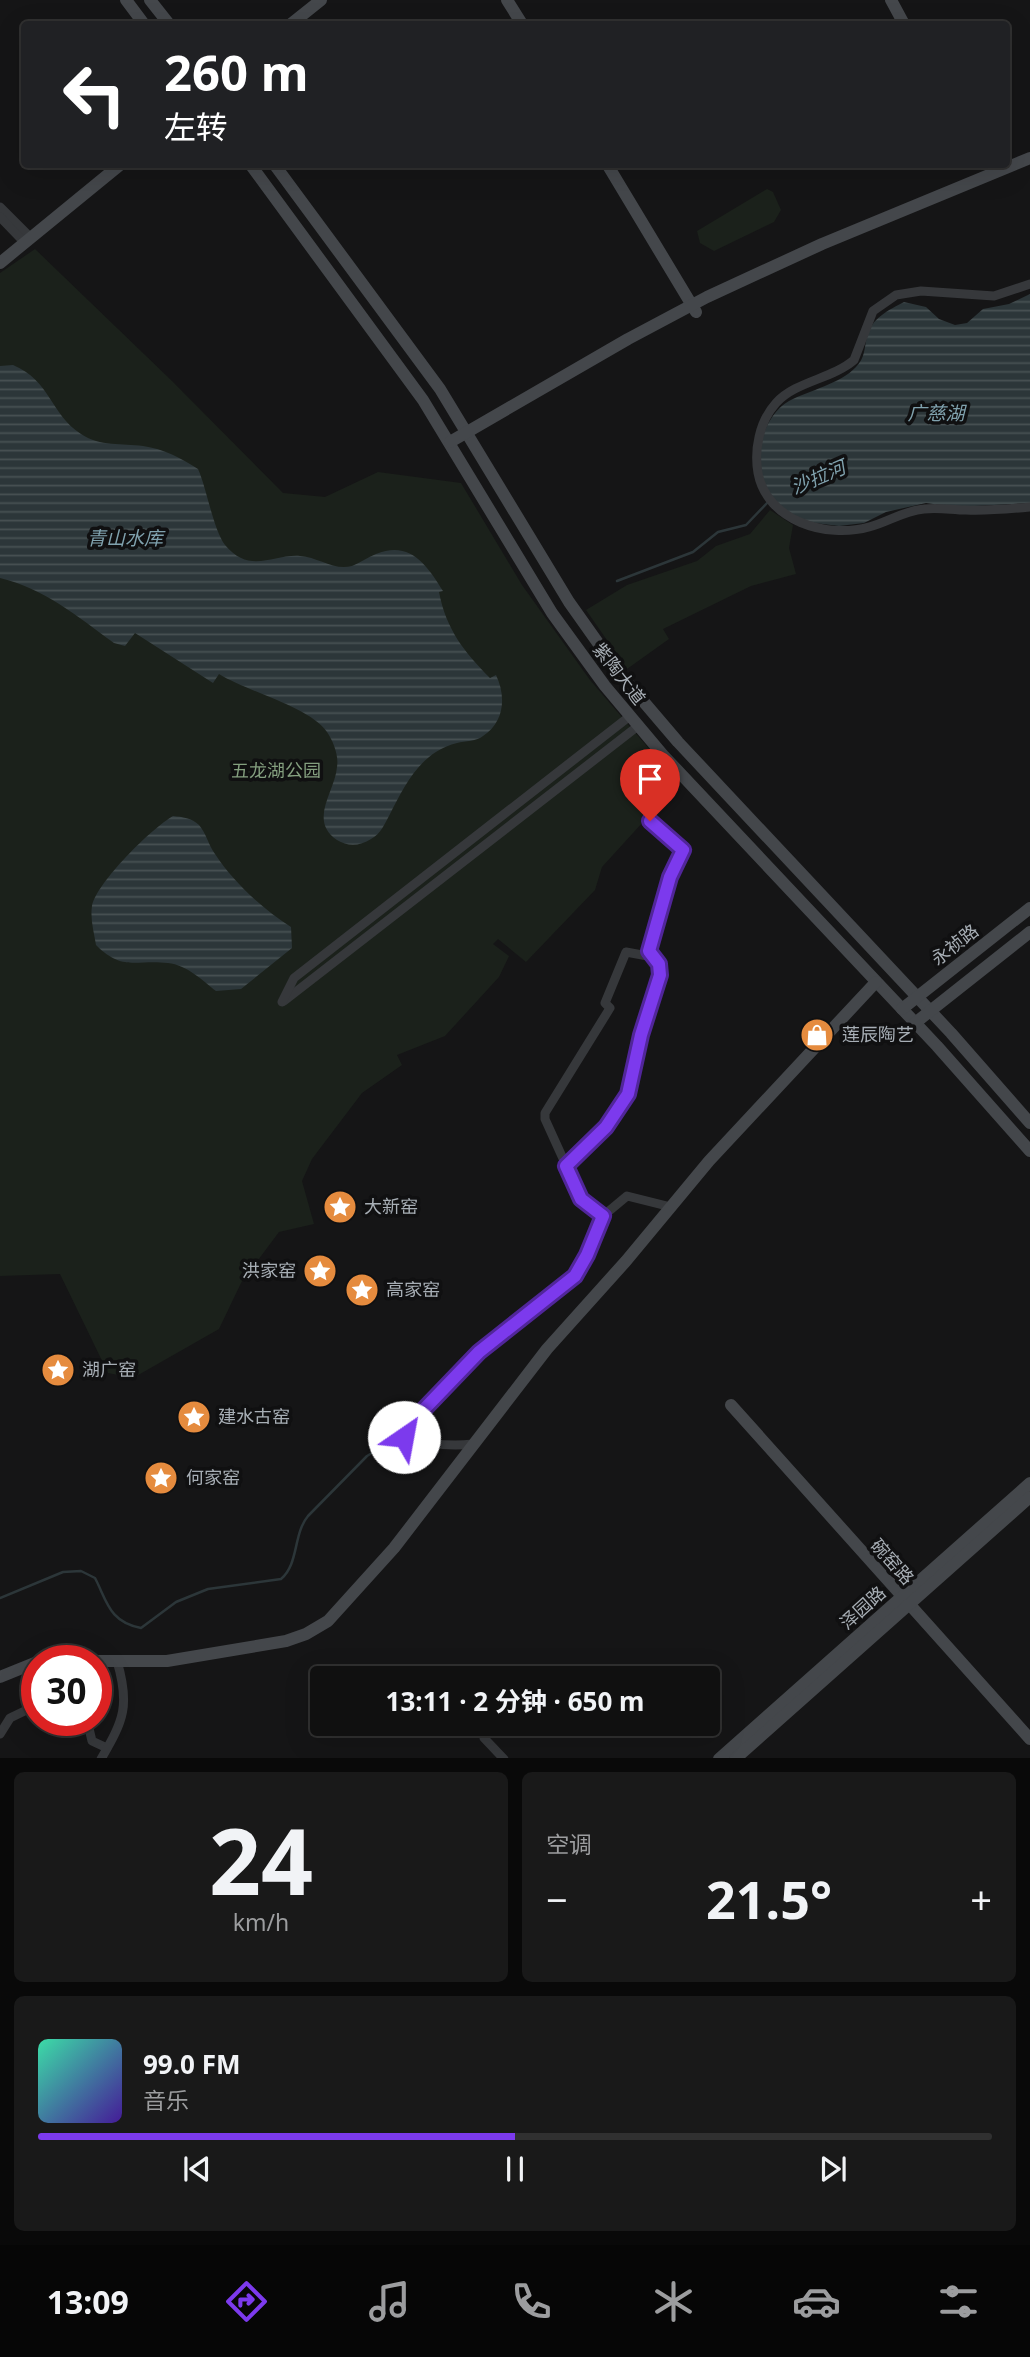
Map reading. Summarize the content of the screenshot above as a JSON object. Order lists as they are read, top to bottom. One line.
{"streets":{"street":["紫陶大道","永祯路","碗窑路","泽园路"]},"crossings":[["紫陶大道","永祯路"],["碗窑路","泽园路"]],"water":["广慈湖","沙拉河","青山水库"],"parks":["五龙湖公园"],"places":{"shop":["莲辰陶艺"],"place":["大新窑","洪家窑","高家窑","湖广窑","建水古窑","何家窑"]},"page":{"turn":["260 m","左转"],"limit":"30","trip":"13:11 · 2 分钟 · 650 m","tile":[["24","km/h"],"空调"],"heat":["−","21.5°","+"],"song":["99.0 FM","音乐"],"tabs":"13:09"}}
